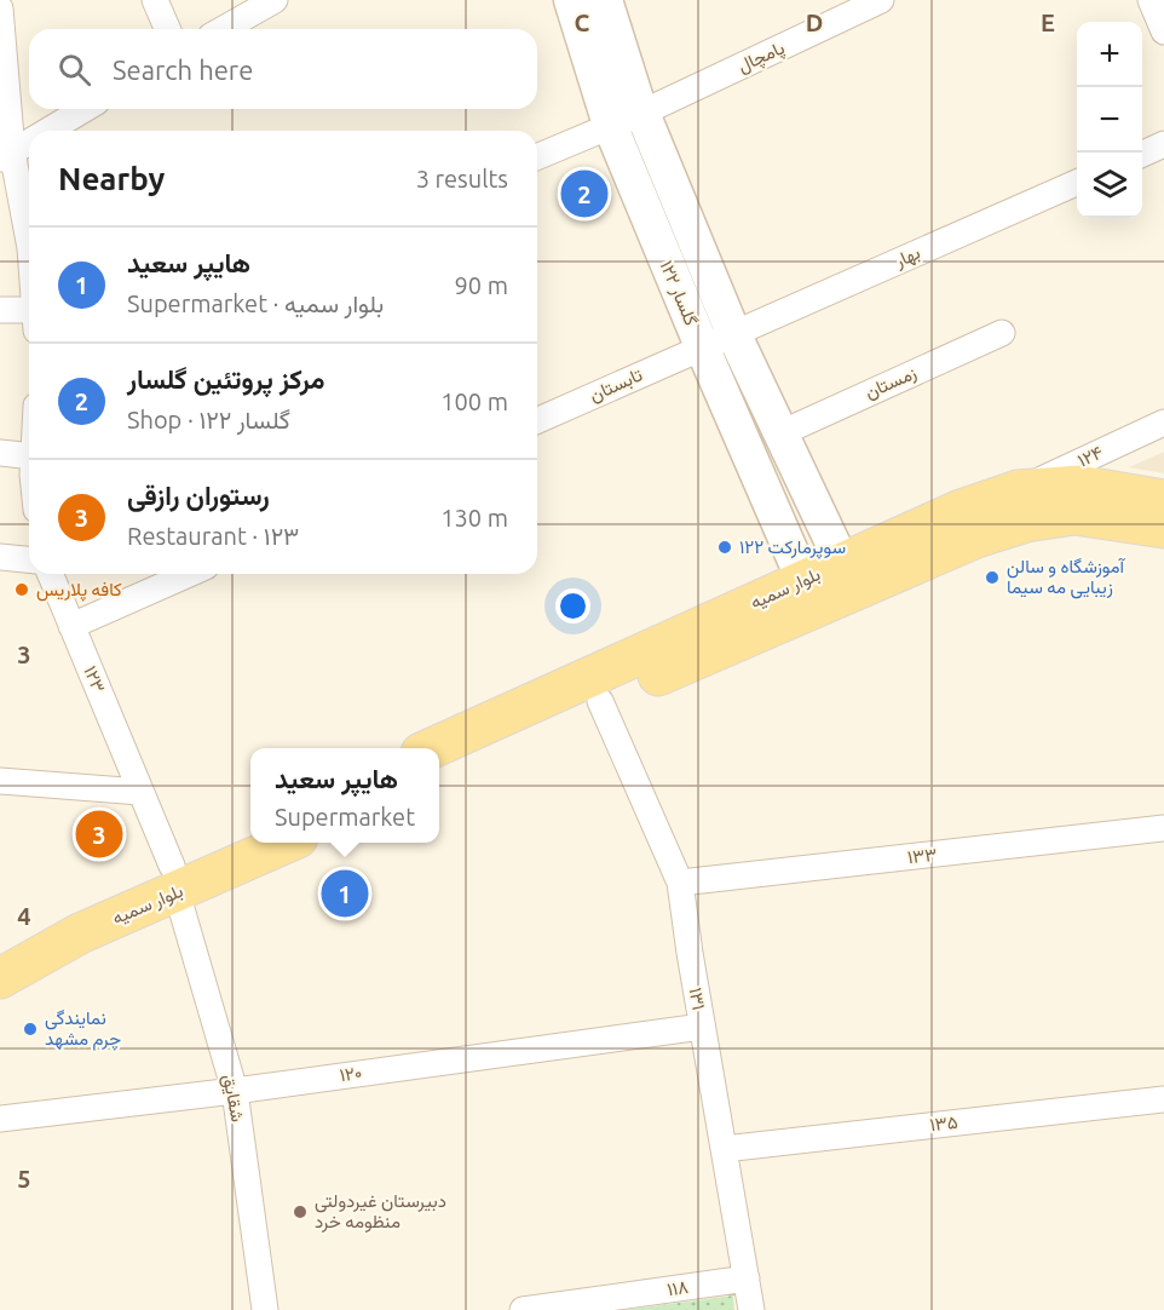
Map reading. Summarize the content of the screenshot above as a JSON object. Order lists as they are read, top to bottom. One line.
{"streets":{"main road":["گلسار ۱۲۲","بلوار سمیه"],"street":["پامچال","بهار","زمستان","تابستان","۱۲۴","۱۲۳","۱۳۳","۱۳۱","۱۲۰","شقایق","۱۳۵","۱۱۸"]},"crossings":[["پامچال","گلسار ۱۲۲"],["بهار","گلسار ۱۲۲"],["بهار","تابستان"],["گلسار ۱۲۲","زمستان"],["گلسار ۱۲۲","تابستان"],["گلسار ۱۲۲","بلوار سمیه"],["۱۲۴","بلوار سمیه"],["بلوار سمیه","۱۲۳"],["بلوار سمیه","۱۳۱"],["بلوار سمیه","شقایق"],["۱۲۳","شقایق"],["۱۳۳","۱۳۱"],["۱۳۱","۱۲۰"],["۱۳۱","۱۳۵"],["۱۳۱","۱۱۸"],["۱۲۰","شقایق"]],"places":["سوپرمارکت ۱۲۲","آموزشگاه و سالن زیبایی مه سیما","کافه پلاریس","نمایندگی چرم مشهد","دبیرستان غیردولتی منظومه خرد"],"page":{"map_buttons":["+","−"],"search":"Search here","heading":["Nearby","3 results"],"pins":["2","3","1"],"list":[{"mark":"1","name":"هایپر سعید","note":"Supermarket · بلوار سمیه","value":"90 m"},{"mark":"2","name":"مرکز پروتئین گلسار","note":"Shop · گلسار ۱۲۲","value":"100 m"},{"mark":"3","name":"رستوران رازقی","note":"Restaurant · ۱۲۳","value":"130 m"}],"popup":["هایپر سعید","Supermarket"]},"grid":{"columns":["C","D","E"],"rows":["3","4","5"]}}
